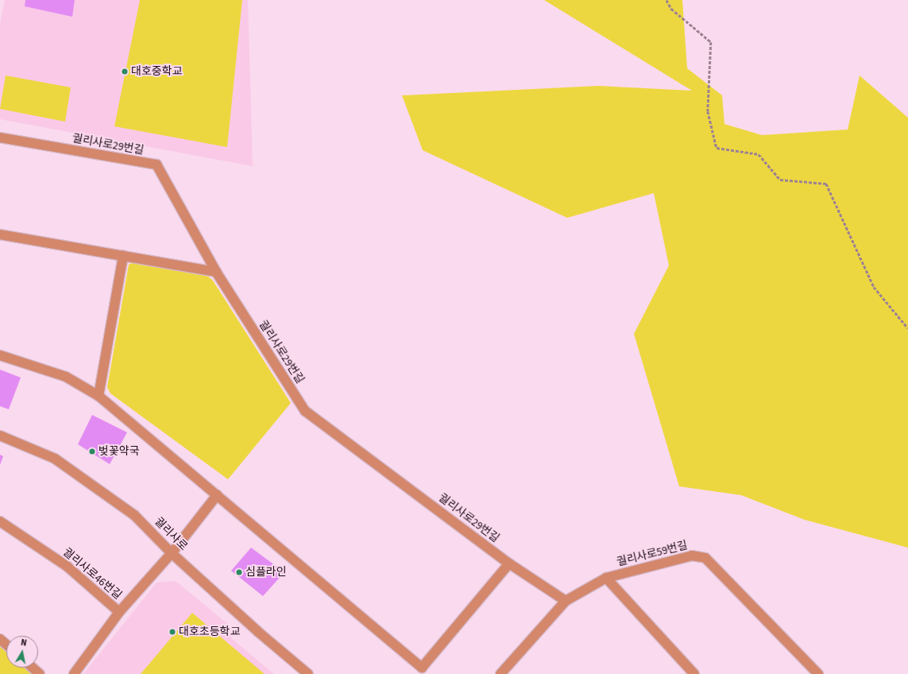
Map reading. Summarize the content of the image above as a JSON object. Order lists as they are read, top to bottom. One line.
{"streets":{"street":["궐리사로29번길","궐리사로","궐리사로59번길","궐리사로46번길"]},"crossings":[["궐리사로29번길","궐리사로59번길"],["궐리사로","궐리사로46번길"]],"places":["대호중학교","벚꽃약국","심플라인","대호초등학교"],"north":"top"}
